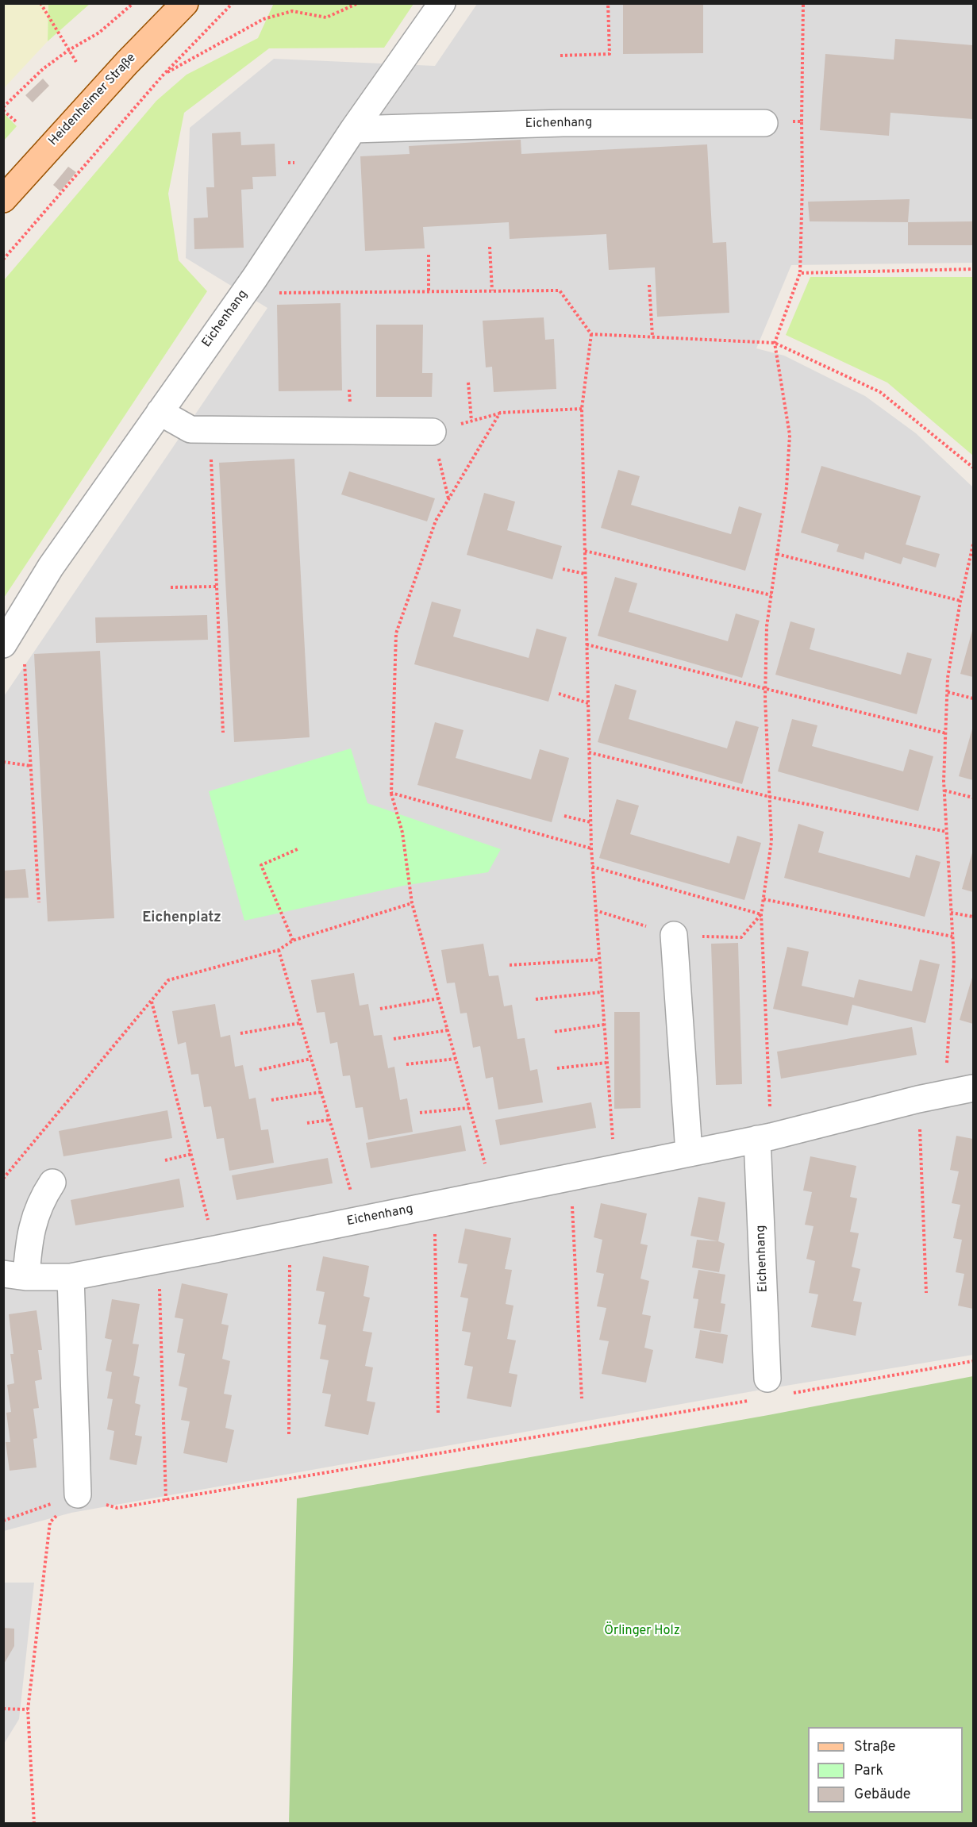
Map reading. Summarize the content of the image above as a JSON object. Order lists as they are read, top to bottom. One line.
{"streets":{"main road":["Heidenheimer Straße"],"street":["Eichenhang"]},"districts":["Eichenplatz"],"parks":["Örlinger Holz"],"legend":["Straße","Park","Gebäude"]}
